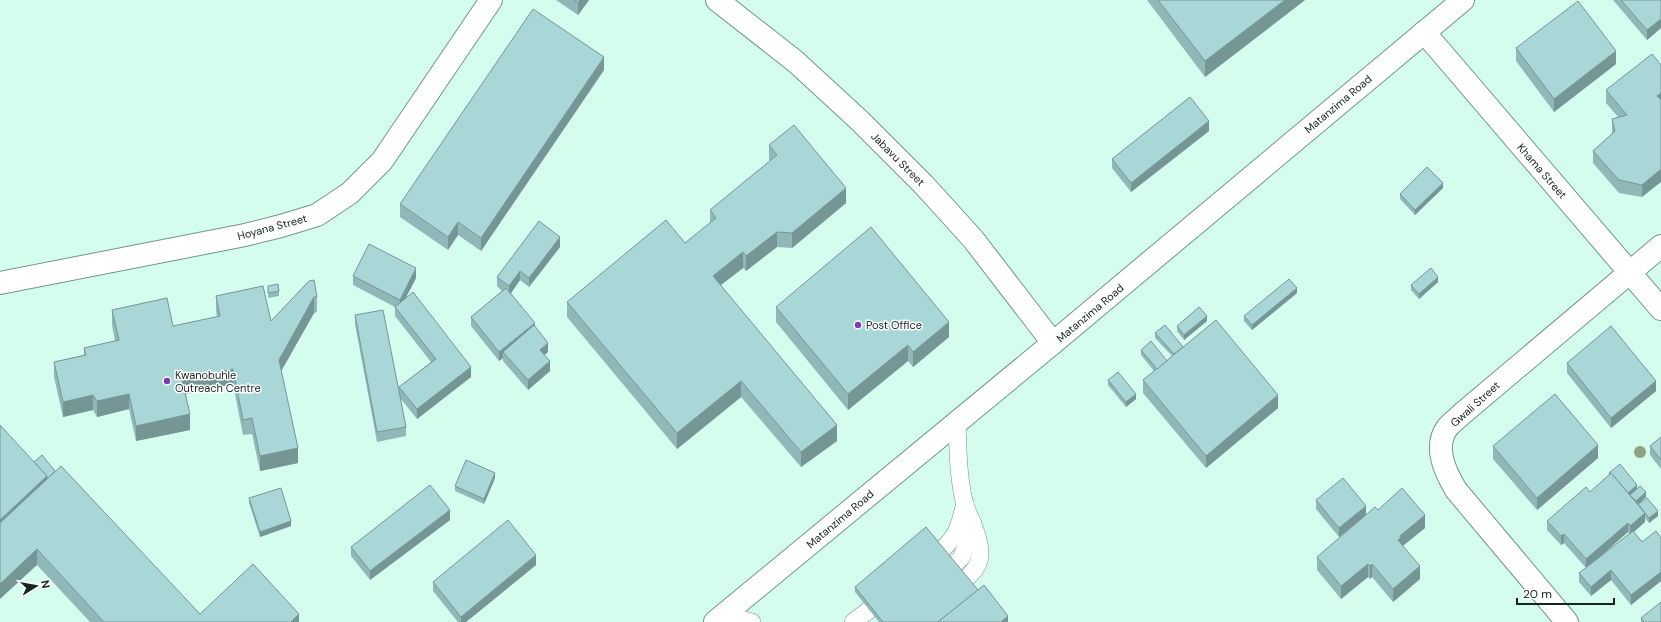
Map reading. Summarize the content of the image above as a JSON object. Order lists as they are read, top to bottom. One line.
{"streets":{"street":["Matanzima Road","Jabavu Street","Khama Street","Hoyana Street","Gwali Street"]},"crossings":[["Matanzima Road","Jabavu Street"],["Matanzima Road","Khama Street"],["Khama Street","Gwali Street"]],"places":["Post Office","Kwanobuhle Outreach Centre"],"scale_bar":"20 m","north":"right"}
